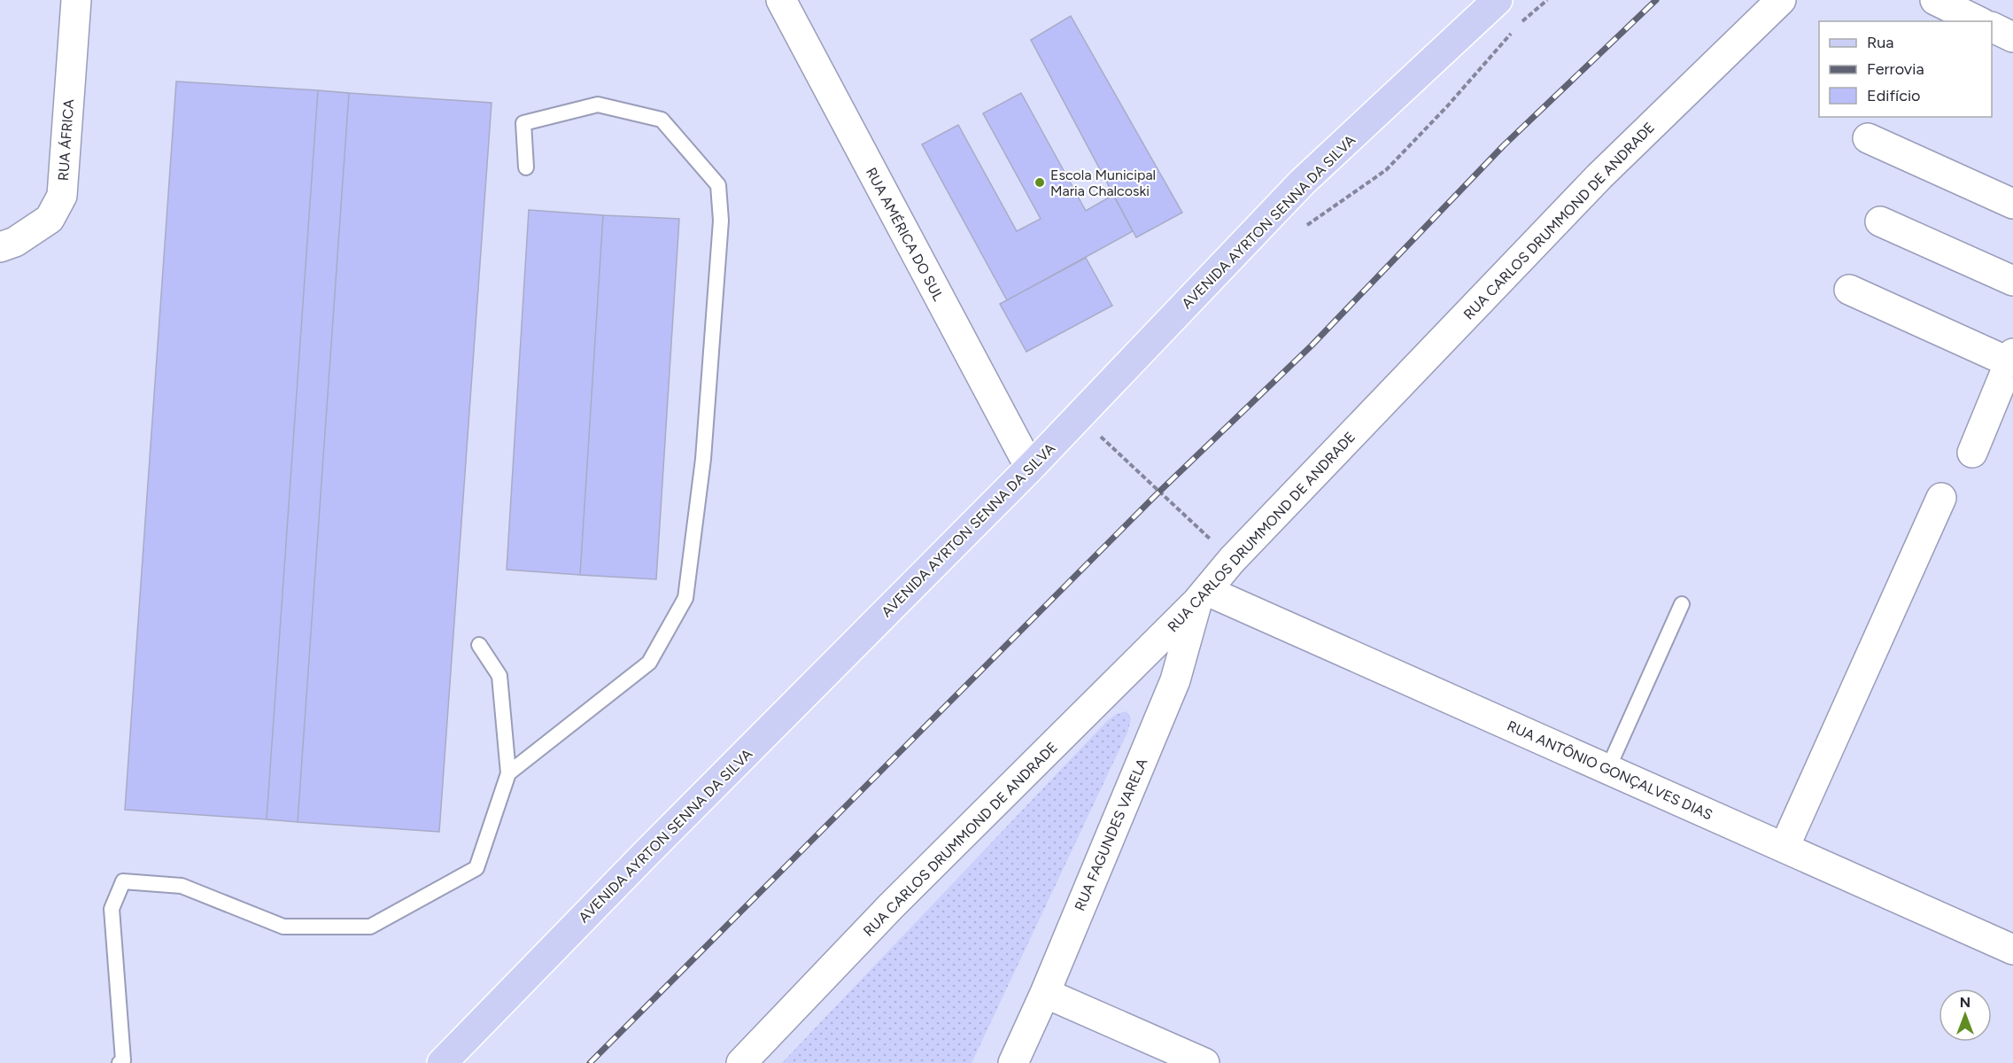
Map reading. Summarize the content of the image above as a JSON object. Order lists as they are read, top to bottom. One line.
{"streets":{"main road":["AVENIDA AYRTON SENNA DA SILVA"],"street":["RUA ÁFRICA","RUA CARLOS DRUMMOND DE ANDRADE","RUA AMÉRICA DO SUL","RUA ANTÔNIO GONÇALVES DIAS","RUA FAGUNDES VARELA"]},"crossings":[["RUA CARLOS DRUMMOND DE ANDRADE","RUA ANTÔNIO GONÇALVES DIAS"],["RUA CARLOS DRUMMOND DE ANDRADE","RUA FAGUNDES VARELA"],["AVENIDA AYRTON SENNA DA SILVA","RUA AMÉRICA DO SUL"],["RUA ANTÔNIO GONÇALVES DIAS","RUA FAGUNDES VARELA"]],"places":["Escola Municipal Maria Chalcoski"],"legend":["Rua","Ferrovia","Edifício"],"north":"top"}
